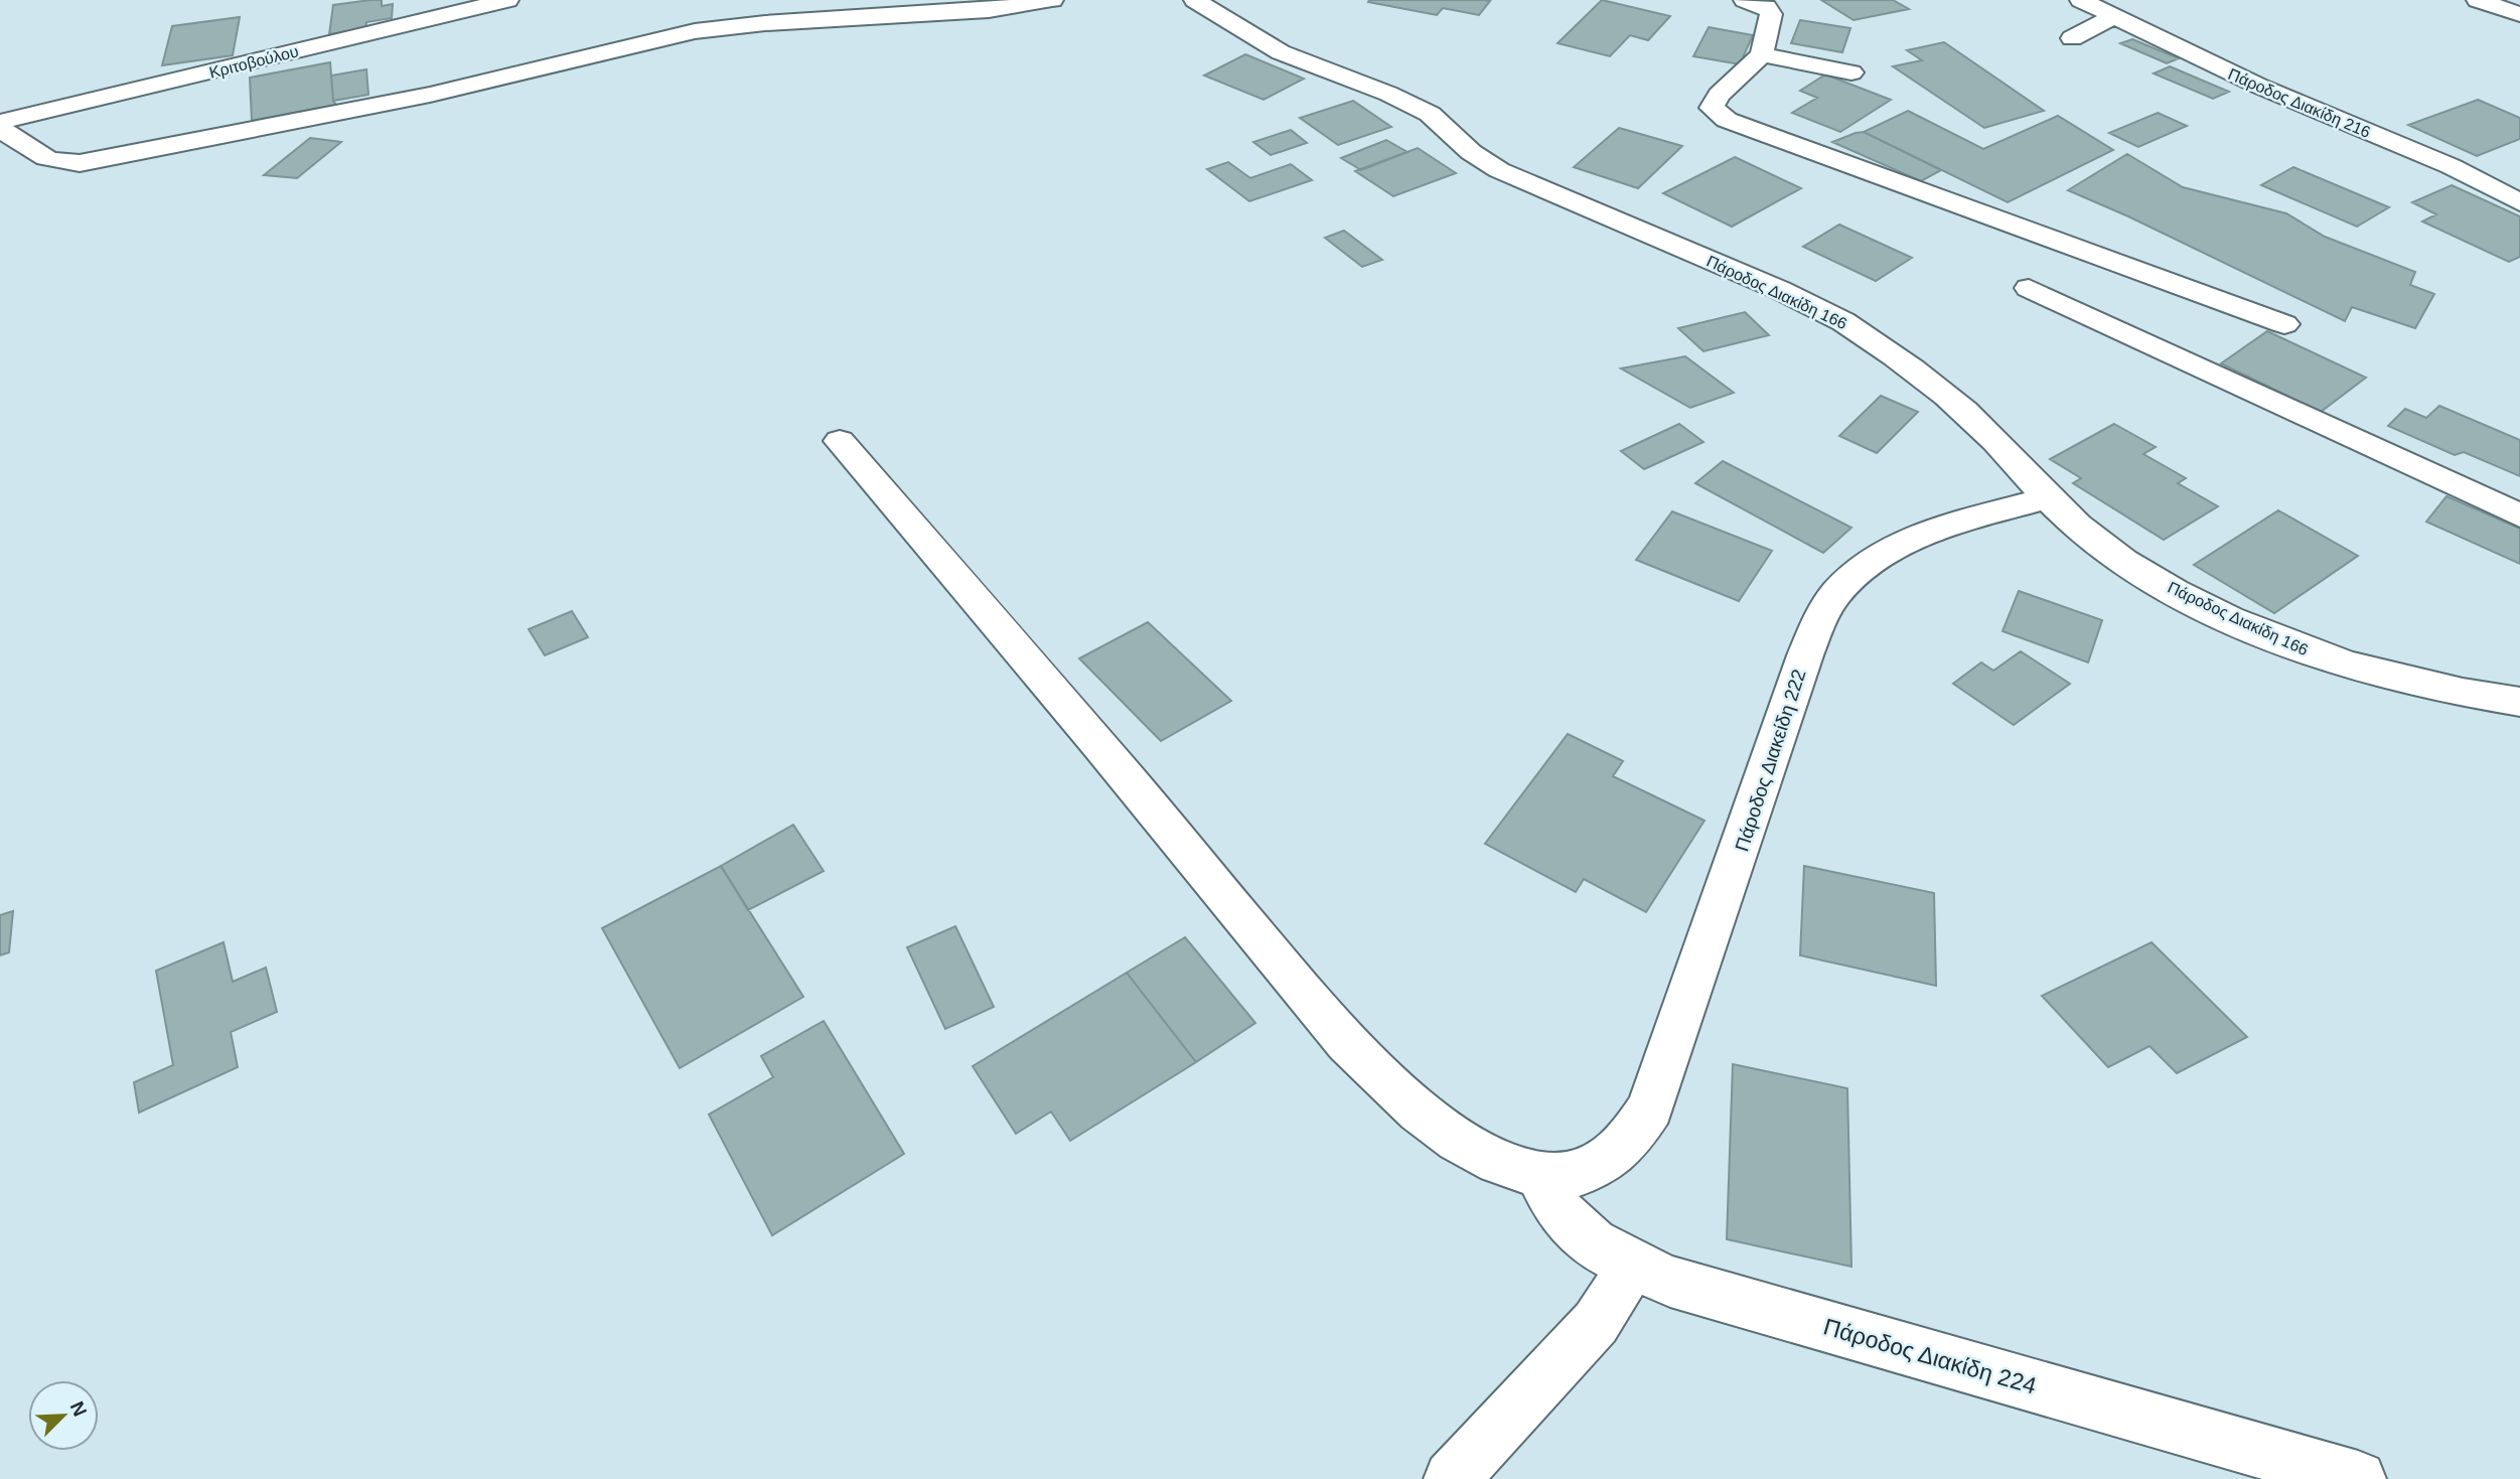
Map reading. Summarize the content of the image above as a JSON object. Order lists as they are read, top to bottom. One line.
{"streets":{"street":["Κριτοβούλου","Πάροδος Διακίδη 216","Πάροδος Διακίδη 166","Πάροδος Διακείδη 222","Πάροδος Διακίδη 224"]},"crossings":[["Πάροδος Διακίδη 166","Πάροδος Διακείδη 222"],["Πάροδος Διακείδη 222","Πάροδος Διακίδη 224"]],"north":"top right"}
